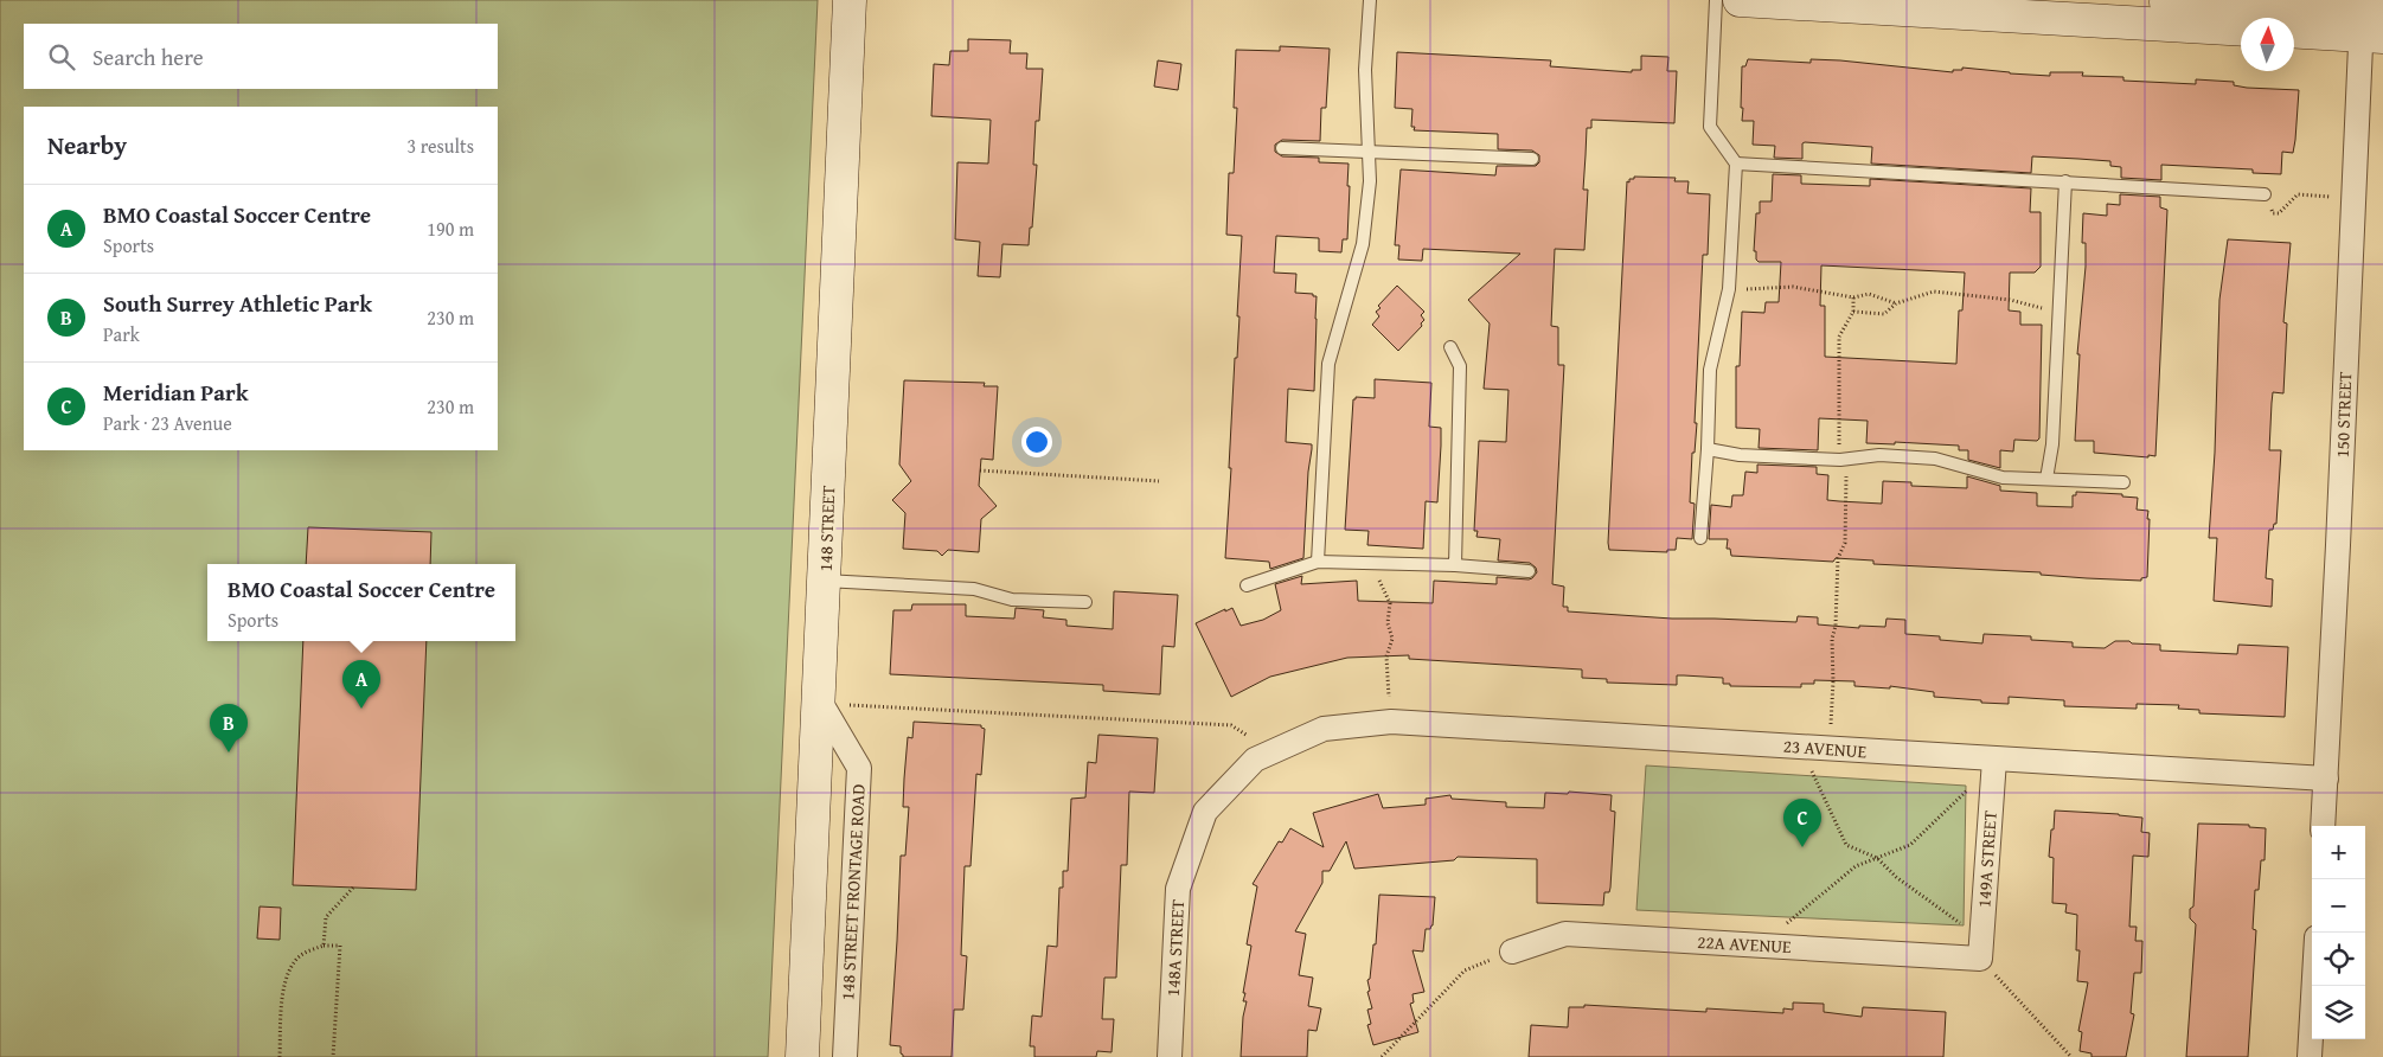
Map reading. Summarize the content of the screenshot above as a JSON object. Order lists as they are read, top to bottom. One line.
{"streets":{"main road":["148 STREET"],"street":["150 STREET","23 AVENUE","149A STREET","148 STREET FRONTAGE ROAD","22A AVENUE","148A STREET"]},"crossings":[["150 STREET","23 AVENUE"],["148 STREET","148 STREET FRONTAGE ROAD"],["23 AVENUE","149A STREET"],["23 AVENUE","148A STREET"],["149A STREET","22A AVENUE"]],"north":"top","page":{"search":"Search here","heading":["Nearby","3 results"],"list":[{"mark":"A","name":"BMO Coastal Soccer Centre","note":"Sports","value":"190 m"},{"mark":"B","name":"South Surrey Athletic Park","note":"Park","value":"230 m"},{"mark":"C","name":"Meridian Park","note":"Park · 23 Avenue","value":"230 m"}],"popup":["BMO Coastal Soccer Centre","Sports"],"pins":["A","B","C"],"map_buttons":["+","−"]}}
